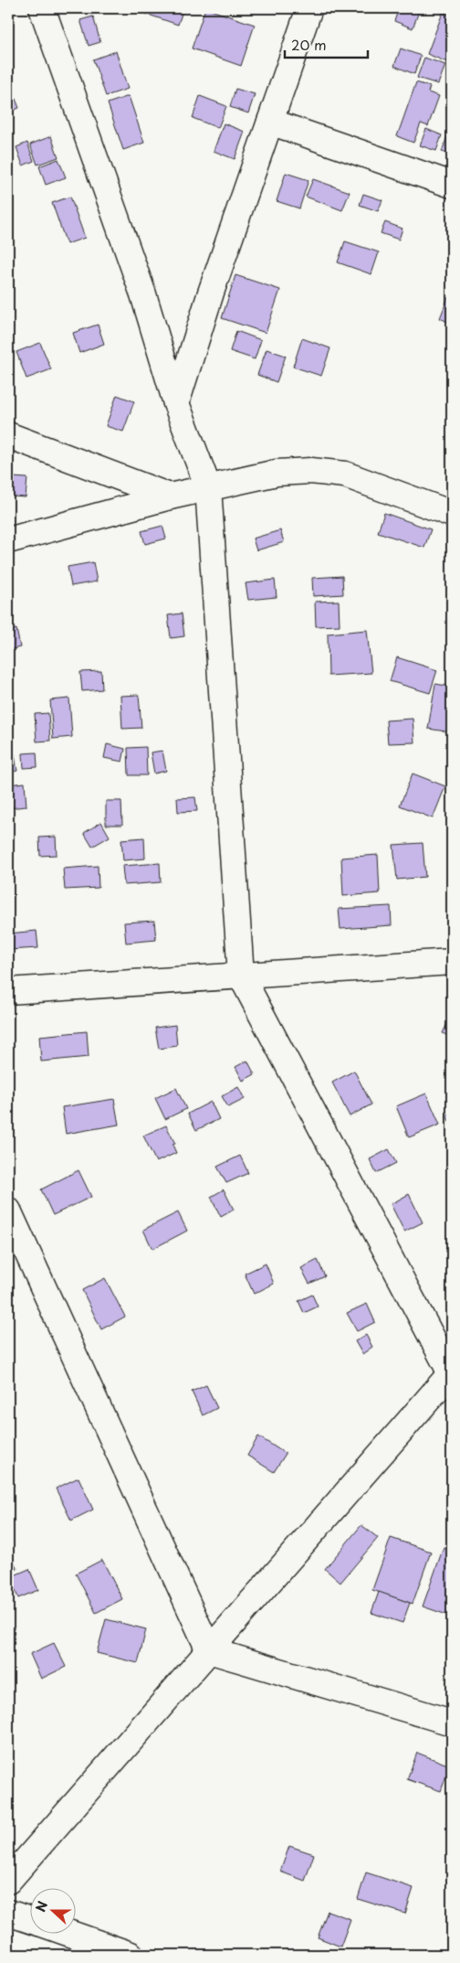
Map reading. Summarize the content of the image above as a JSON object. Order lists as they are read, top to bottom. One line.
{"scale_bar":"20 m","north":"left"}
